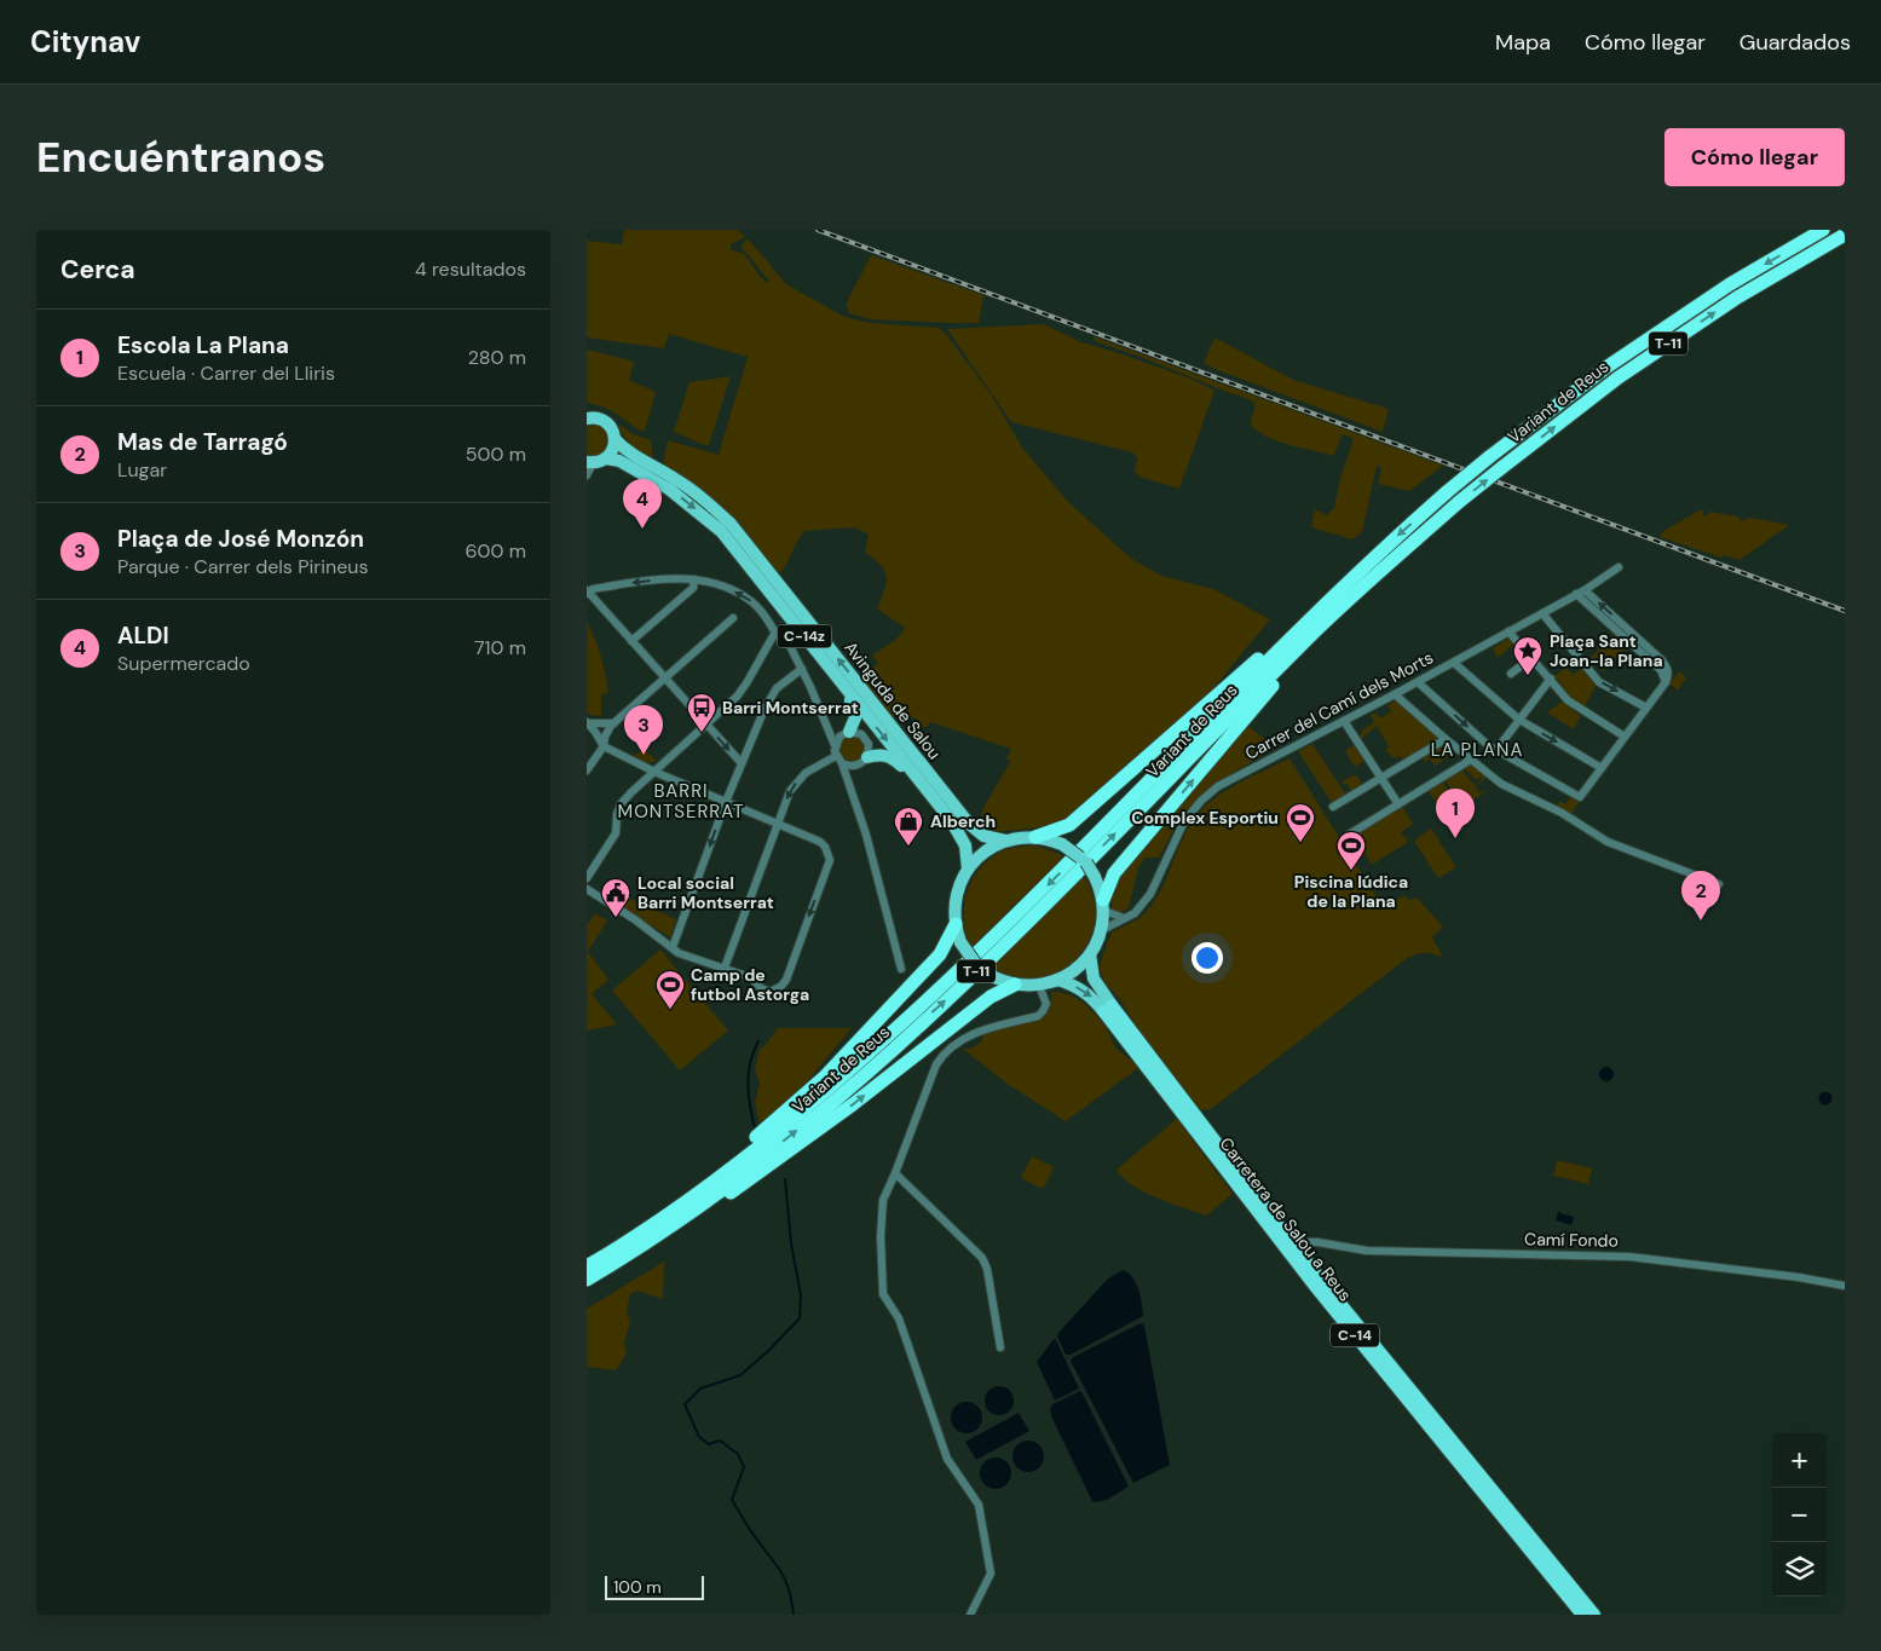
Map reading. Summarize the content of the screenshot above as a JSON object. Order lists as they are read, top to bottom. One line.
{"streets":{"highway":["T-11","Variant de Reus","Carretera de Salou a Reus","C-14"],"main road":["C-14z","Avinguda de Salou"],"street":["Carrer del Camí dels Morts","Camí Fondo"]},"crossings":[["C-14z","Avinguda de Salou"],["C-14z","Carrer del Camí dels Morts"],["C-14z","C-14"],["Carrer del Camí dels Morts","C-14"],["Carretera de Salou a Reus","C-14"],["Camí Fondo","C-14"]],"districts":["LA PLANA","BARRI MONTSERRAT"],"places":{"place":["Plaça Sant Joan-la Plana"],"bus stop":["Barri Montserrat"],"sports":["Complex Esportiu","Piscina lúdica de la Plana","Camp de futbol Astorga"],"shop":["Alberch"],"public building":["Local social Barri Montserrat"]},"scale_bar":"100 m","page":{"header":"Citynav","nav":["Mapa","Cómo llegar","Guardados"],"buttons":"Cómo llegar","title":"Encuéntranos","heading":["Cerca","4 resultados"],"list":[{"mark":"1","name":"Escola La Plana","note":"Escuela · Carrer del Lliris","value":"280 m"},{"mark":"2","name":"Mas de Tarragó","note":"Lugar","value":"500 m"},{"mark":"3","name":"Plaça de José Monzón","note":"Parque · Carrer dels Pirineus","value":"600 m"},{"mark":"4","name":"ALDI","note":"Supermercado","value":"710 m"}],"pins":["4","3","1","2"],"map_buttons":["+","−"],"scale":"100 m"}}
